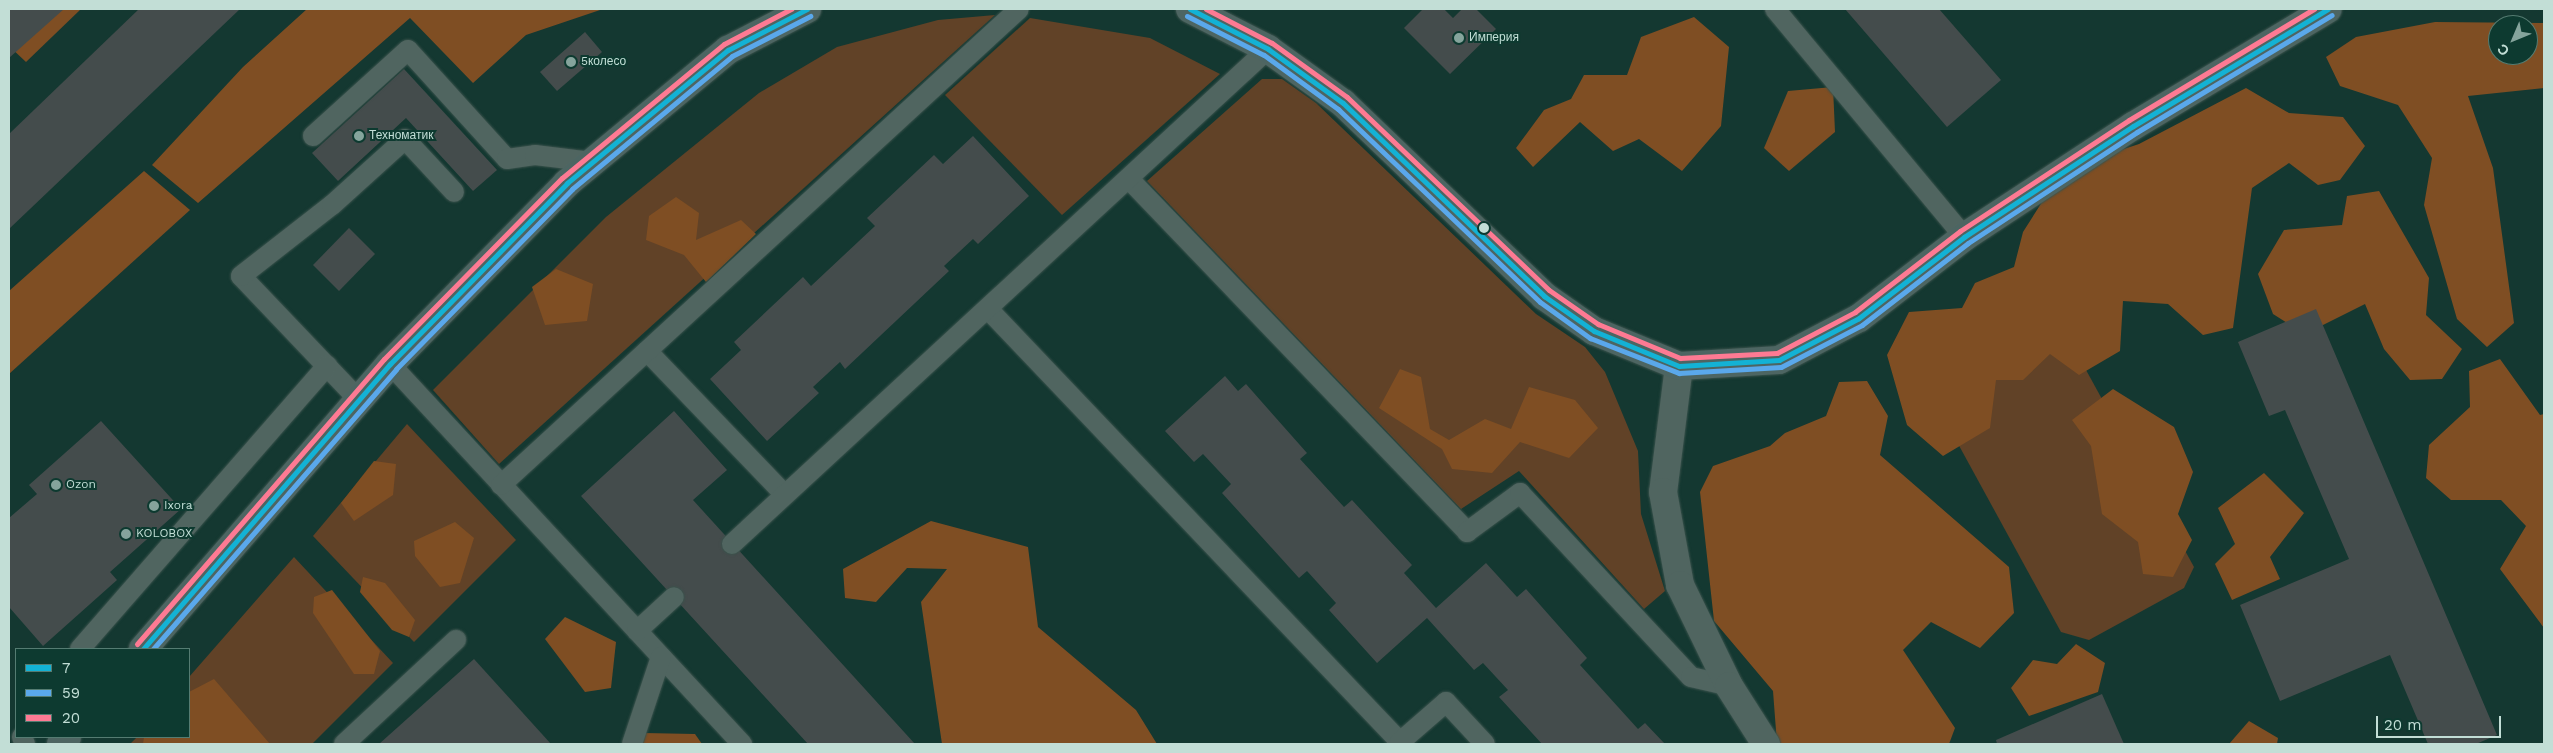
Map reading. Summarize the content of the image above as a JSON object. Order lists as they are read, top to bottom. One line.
{"places":["Империя","5колесо","Техноматик","Ozon","Ixora","KOLOBOX"],"lines":["transit line 7","transit line 20","transit line 59"],"legend":["7","59","20"],"scale_bar":"20 m","north":"bottom left"}
